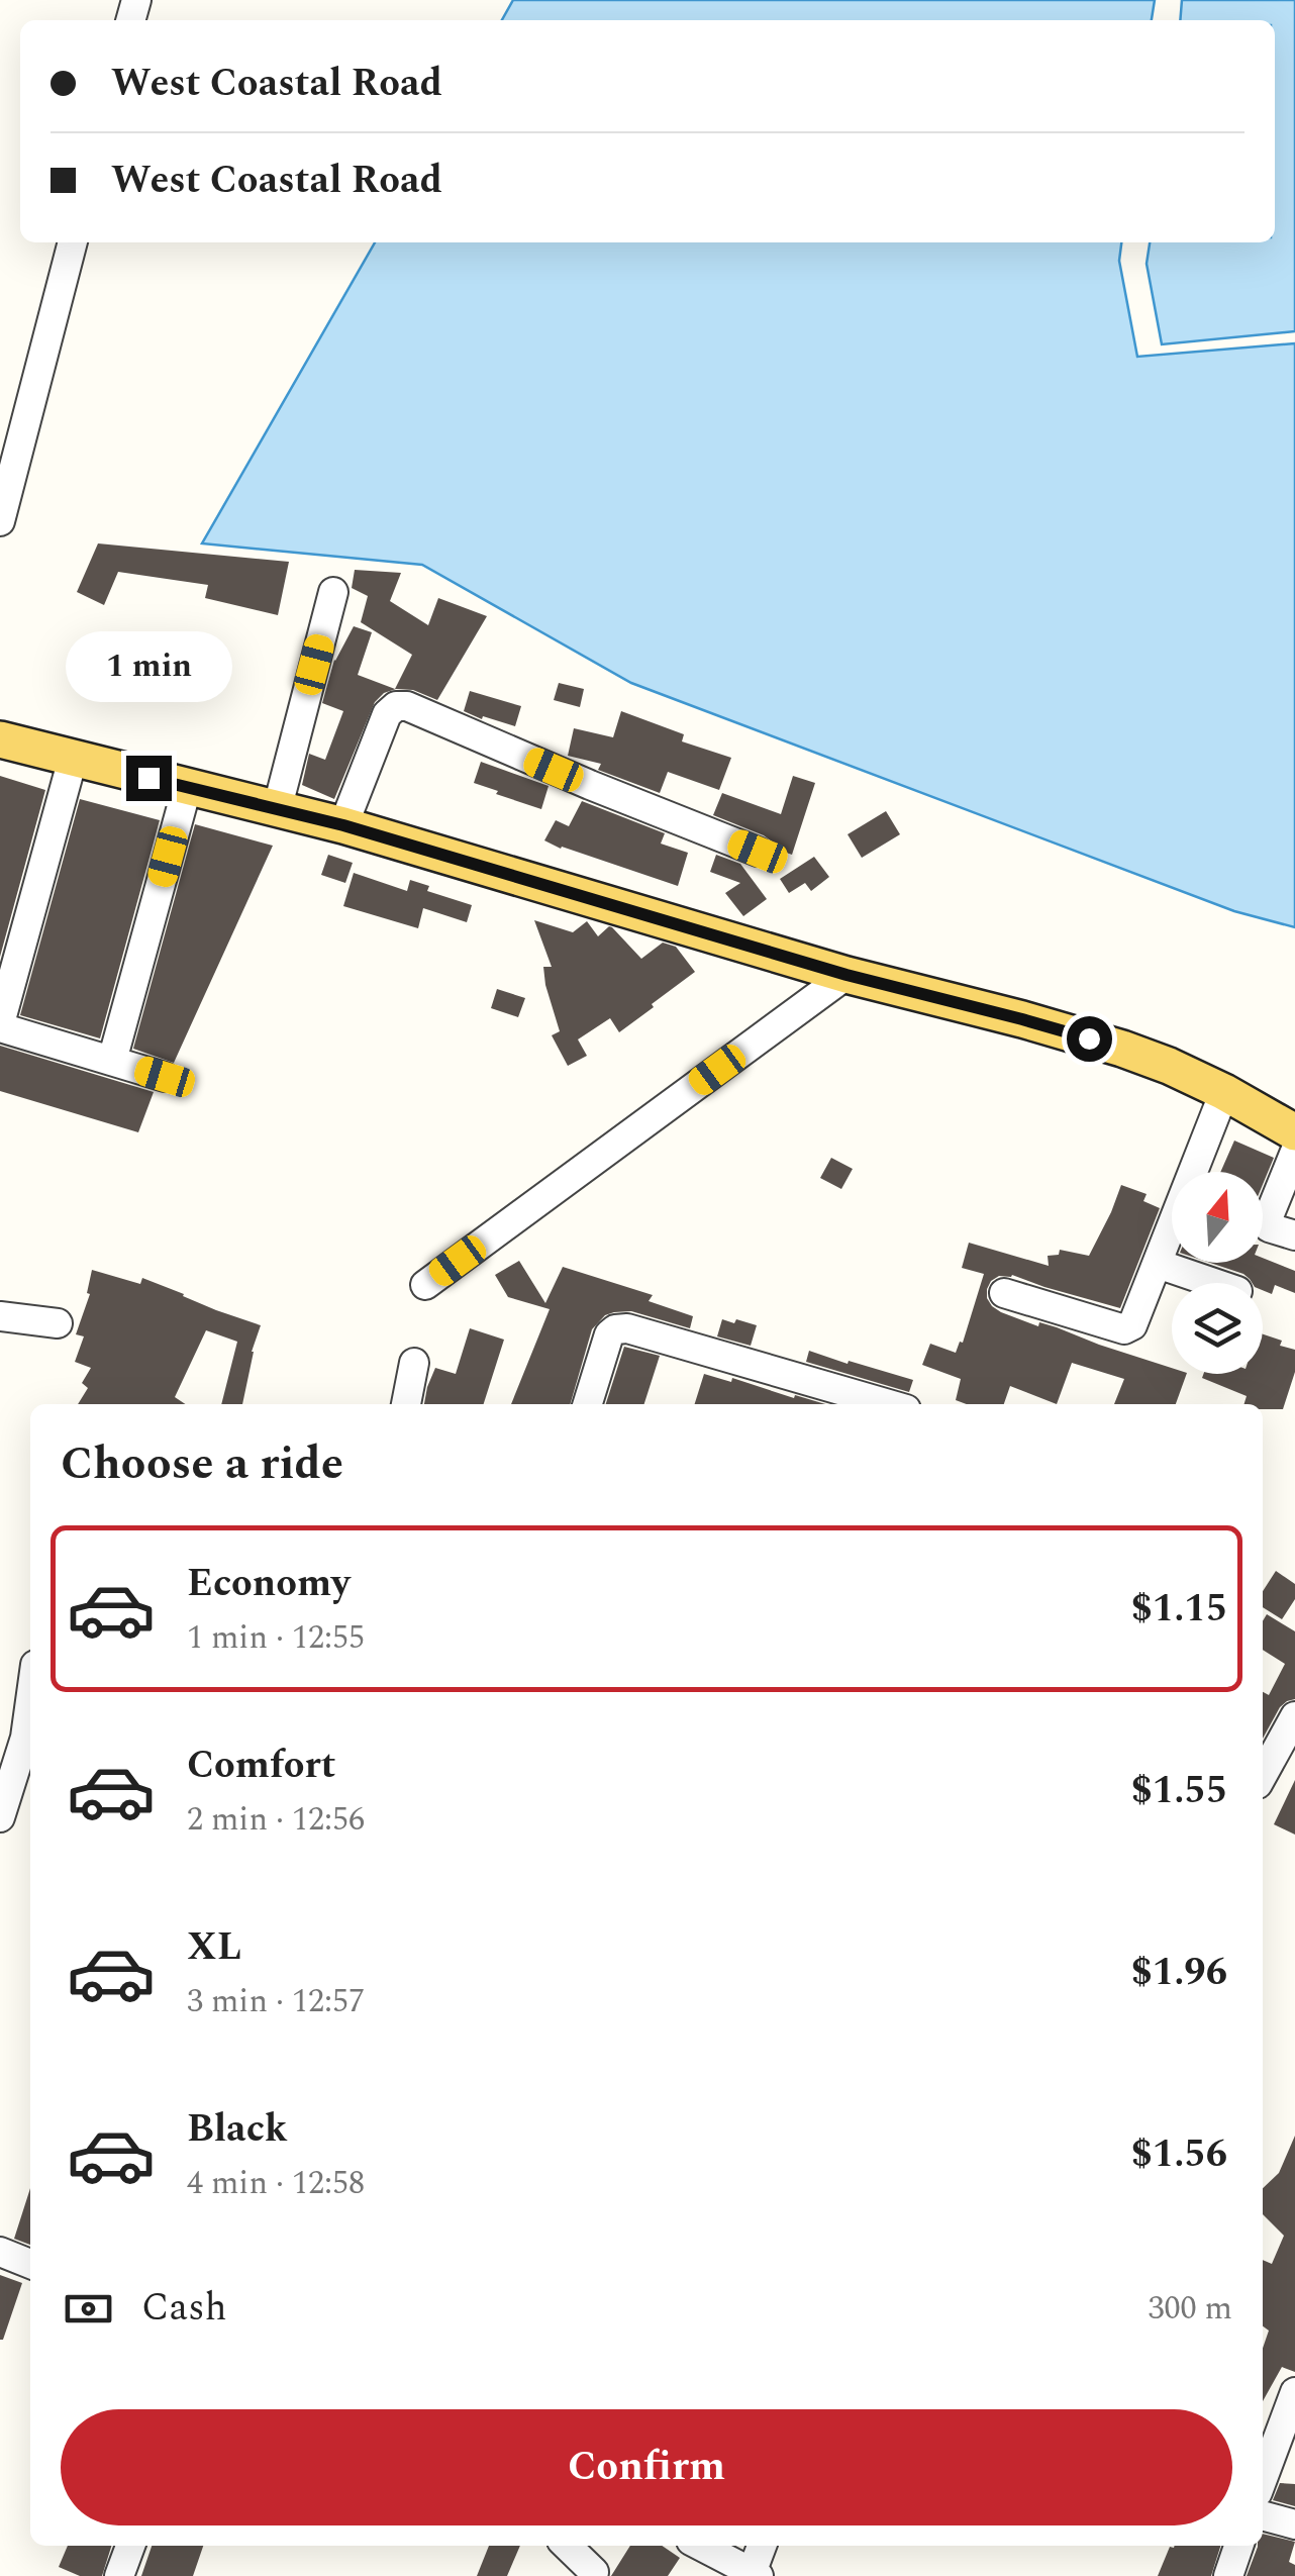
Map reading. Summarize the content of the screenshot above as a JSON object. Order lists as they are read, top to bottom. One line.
{"north":"top","page":{"banner":["West Coastal Road","West Coastal Road"],"bubble":"1 min","heading":"Choose a ride","list":[{"name":"Economy","note":"1 min · 12:55","value":"$1.15"},{"name":"Comfort","note":"2 min · 12:56","value":"$1.55"},{"name":"XL","note":"3 min · 12:57","value":"$1.96"},{"name":"Black","note":"4 min · 12:58","value":"$1.56"}],"pay":["Cash","300 m"],"buttons":"Confirm"}}
